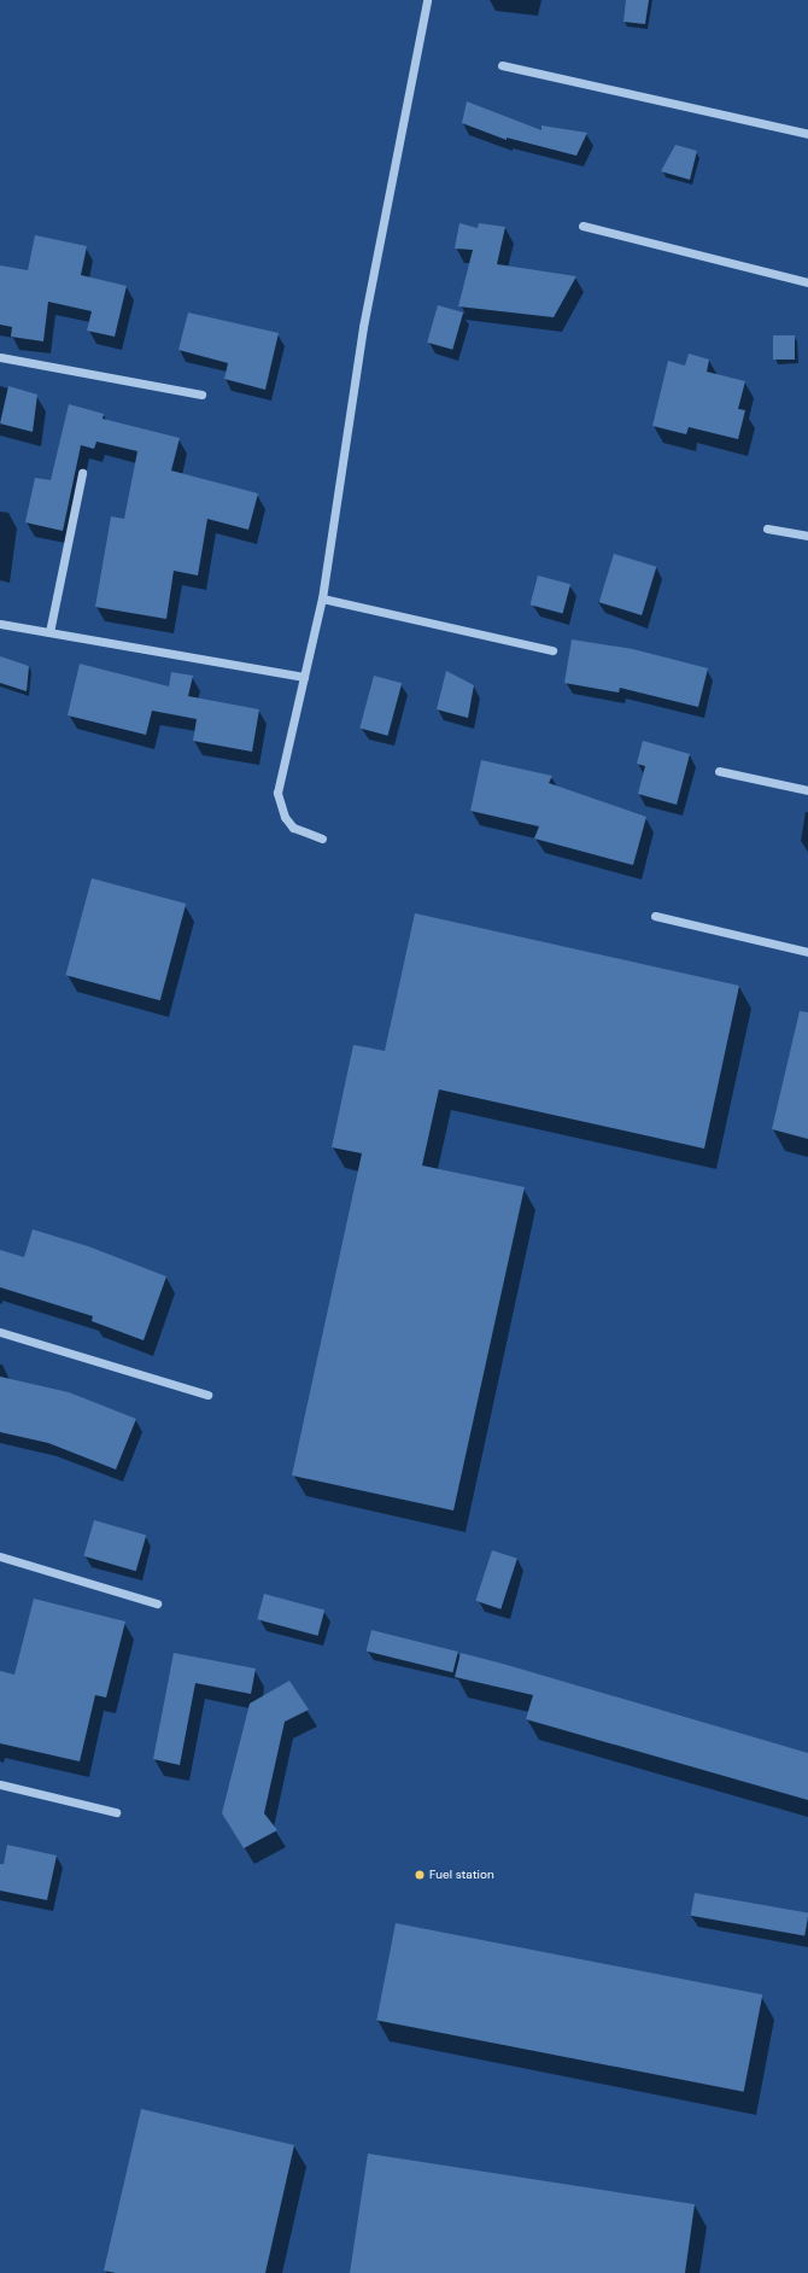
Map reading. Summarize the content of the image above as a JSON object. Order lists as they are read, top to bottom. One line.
{"places":["Fuel station"]}
